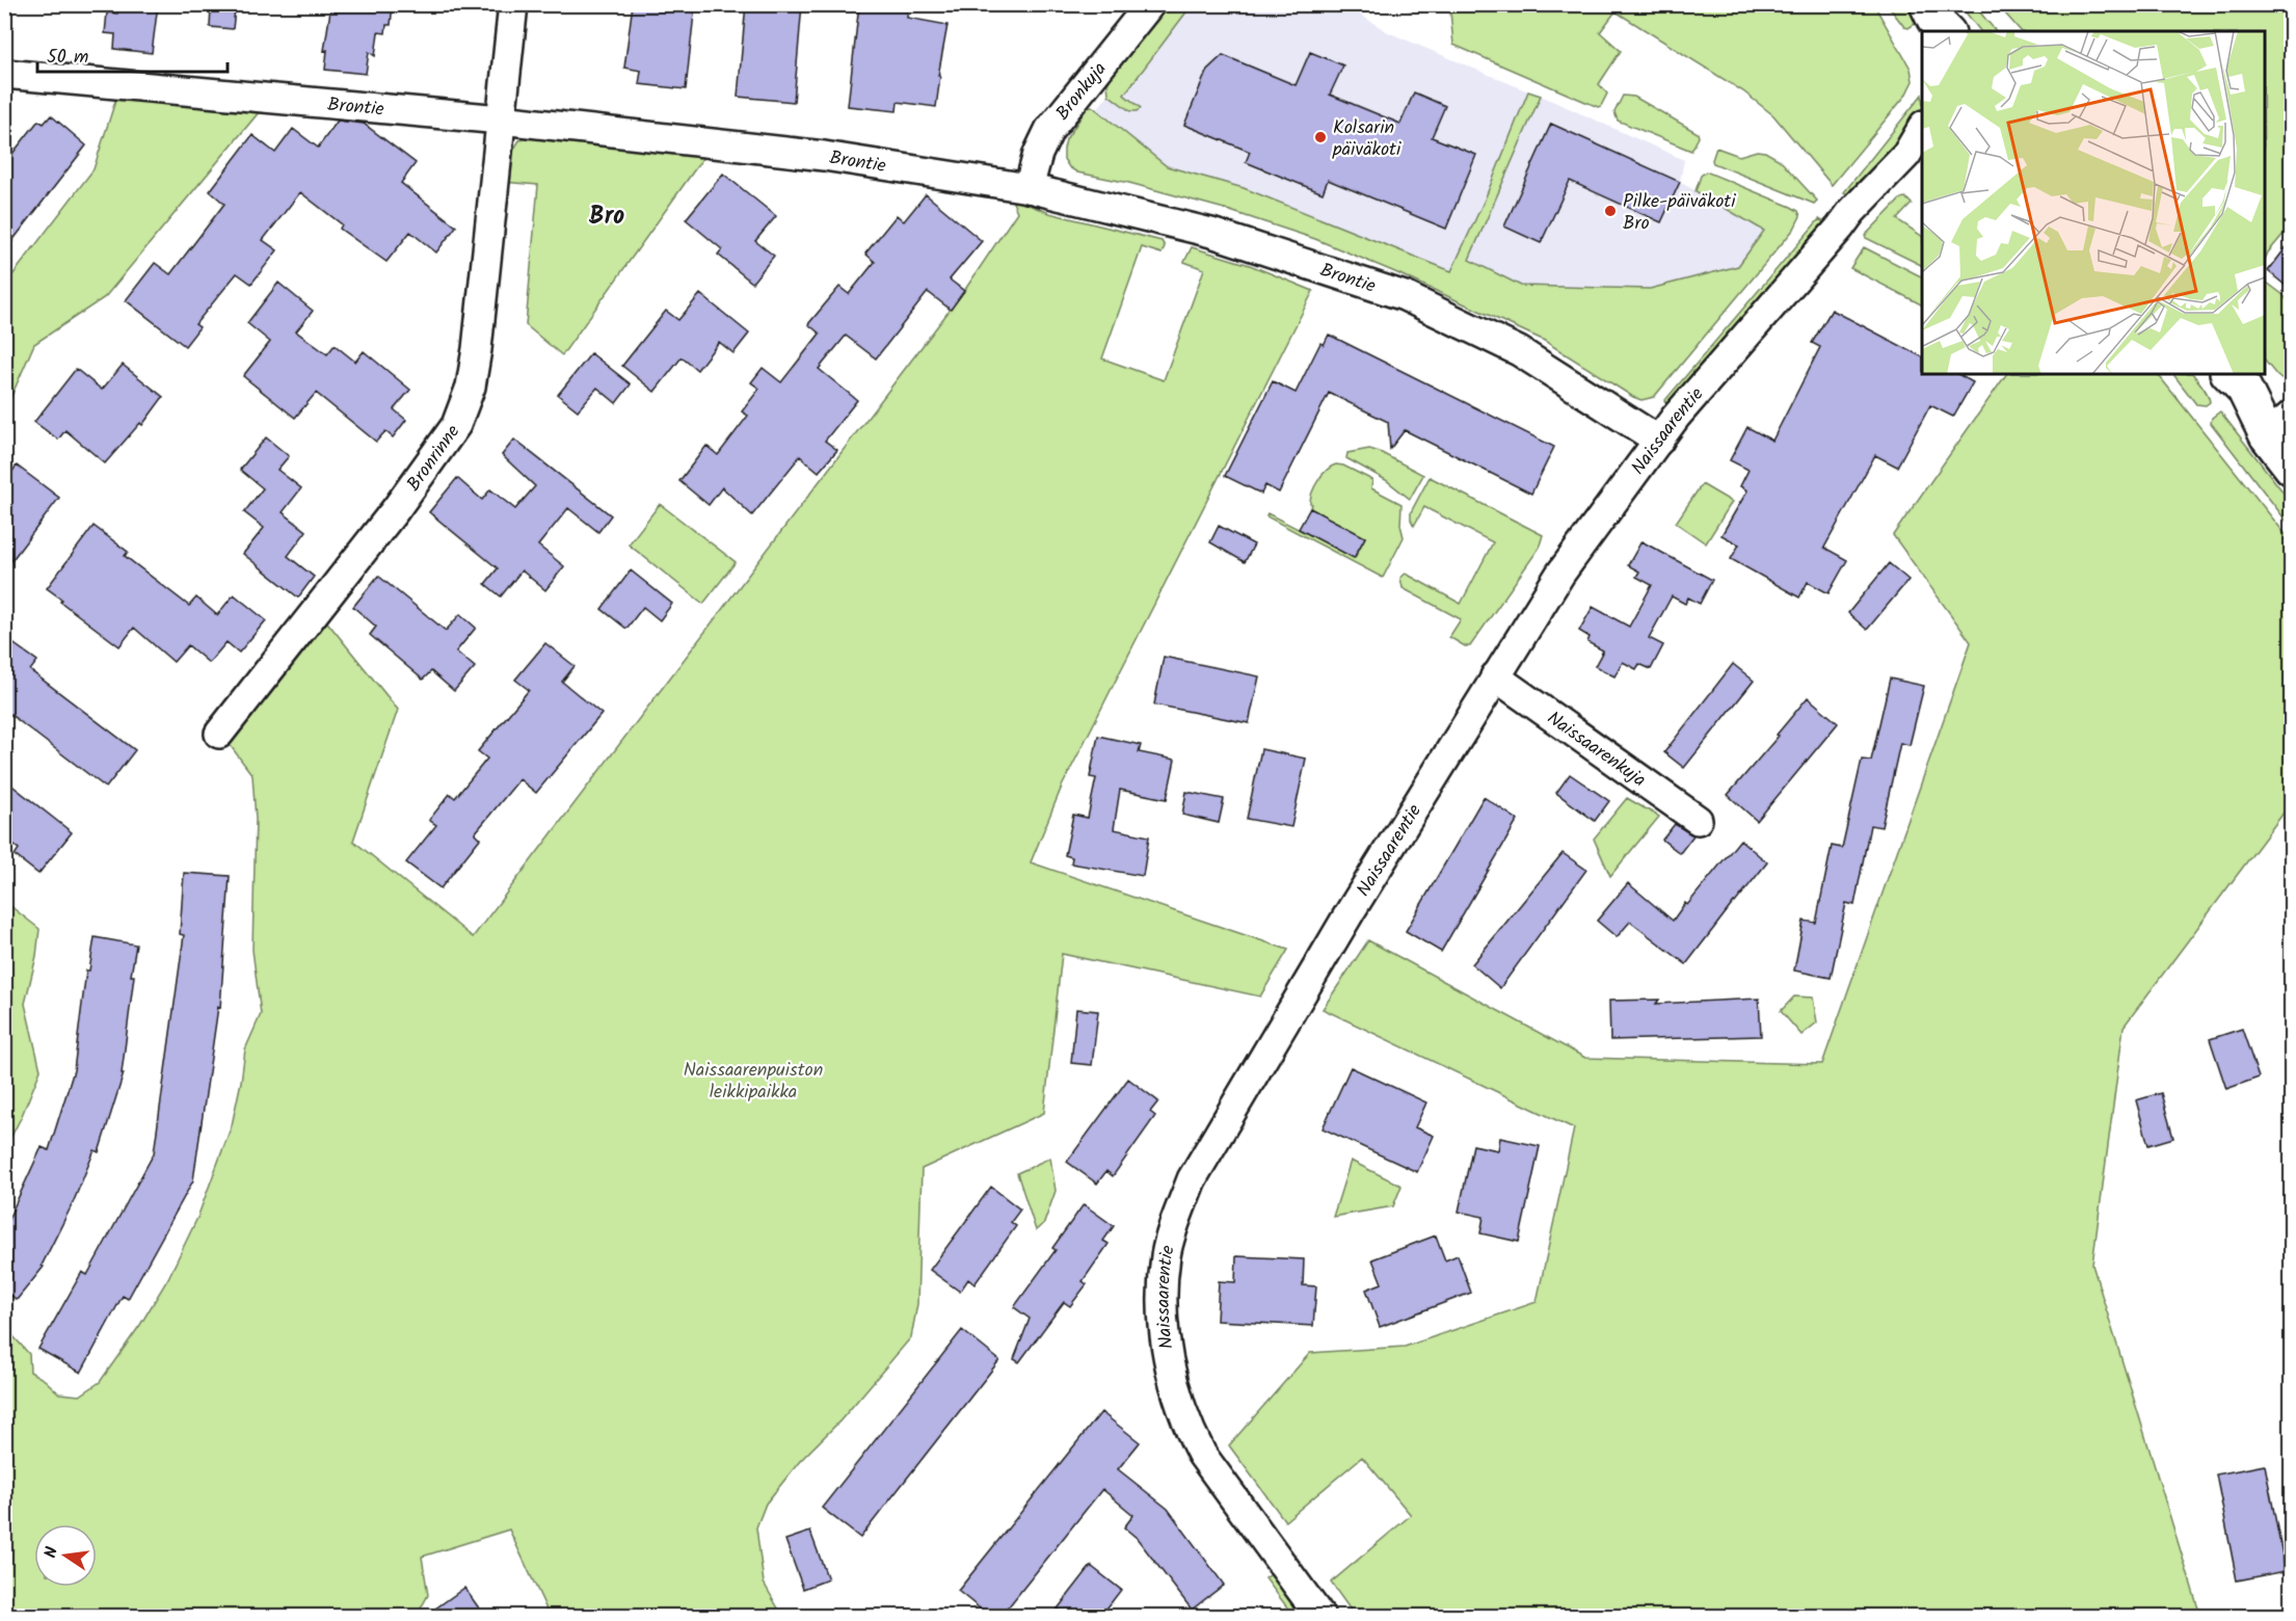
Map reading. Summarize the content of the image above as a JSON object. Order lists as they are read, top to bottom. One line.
{"streets":{"street":["Bronkuja","Brontie","Naissaarentie","Bronrinne","Naissaarenkuja"]},"crossings":[["Bronkuja","Brontie"],["Brontie","Naissaarentie"],["Brontie","Bronrinne"],["Naissaarentie","Naissaarenkuja"]],"districts":["Bro"],"parks":["Naissaarenpuiston leikkipaikka"],"places":["Kolsarin päiväkoti","Pilke-päiväkoti Bro"],"scale_bar":"50 m","north":"left"}
